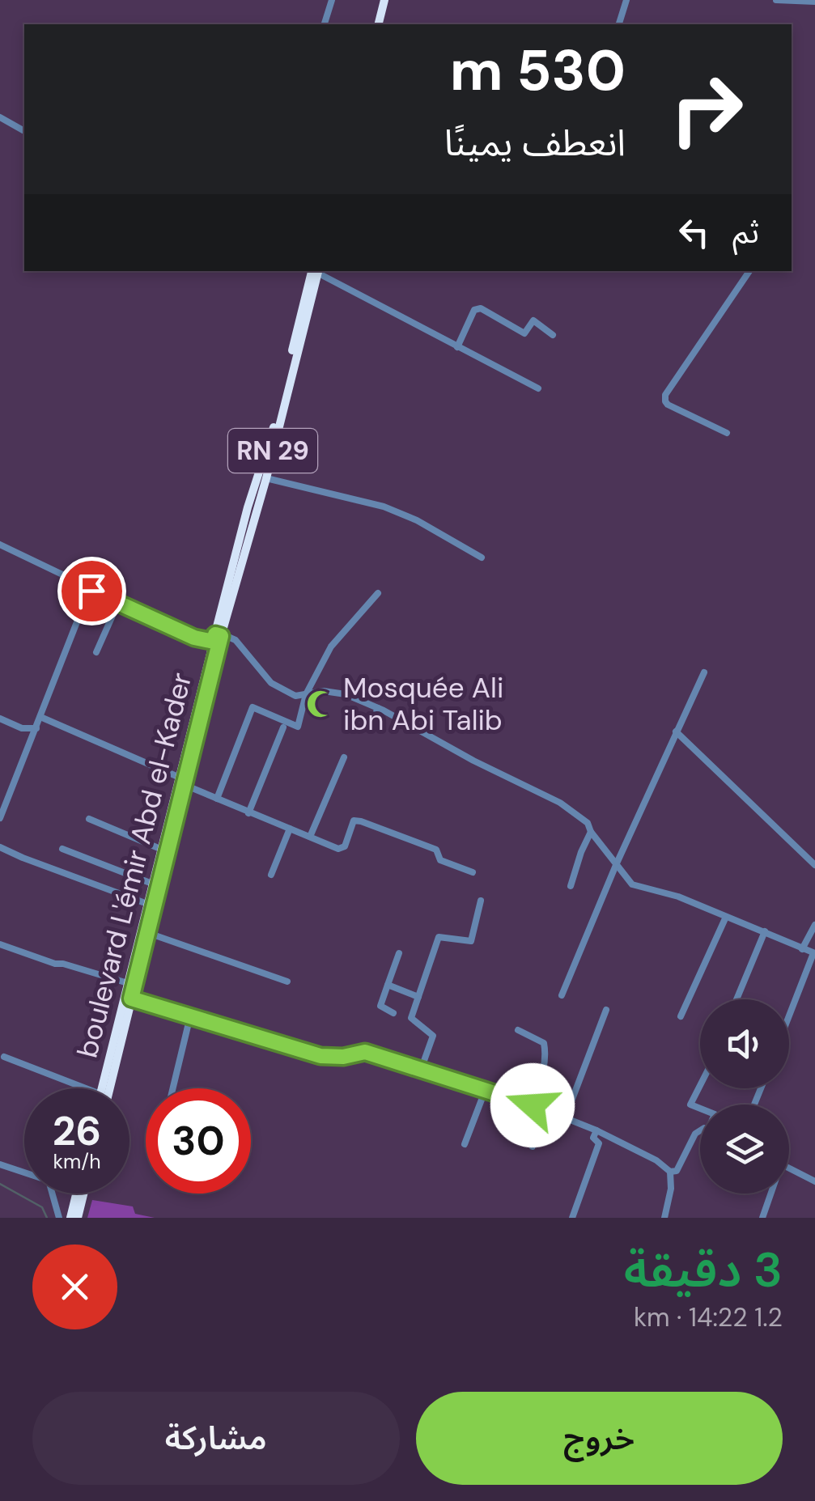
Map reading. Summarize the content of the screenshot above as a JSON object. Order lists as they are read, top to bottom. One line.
{"streets":{"highway":["RN 29","boulevard L'émir Abd el-Kader"]},"crossings":[["RN 29","boulevard L'émir Abd el-Kader"]],"places":{"mosque":["Mosquée Ali ibn Abi Talib"]},"page":{"turn":["530 m","انعطف يمينًا"],"then":"ثم","speed":"26 km/h","limit":"30","heading":["3 دقيقة","1.2 km · 14:22"],"buttons":["خروج","مشاركة"]}}
